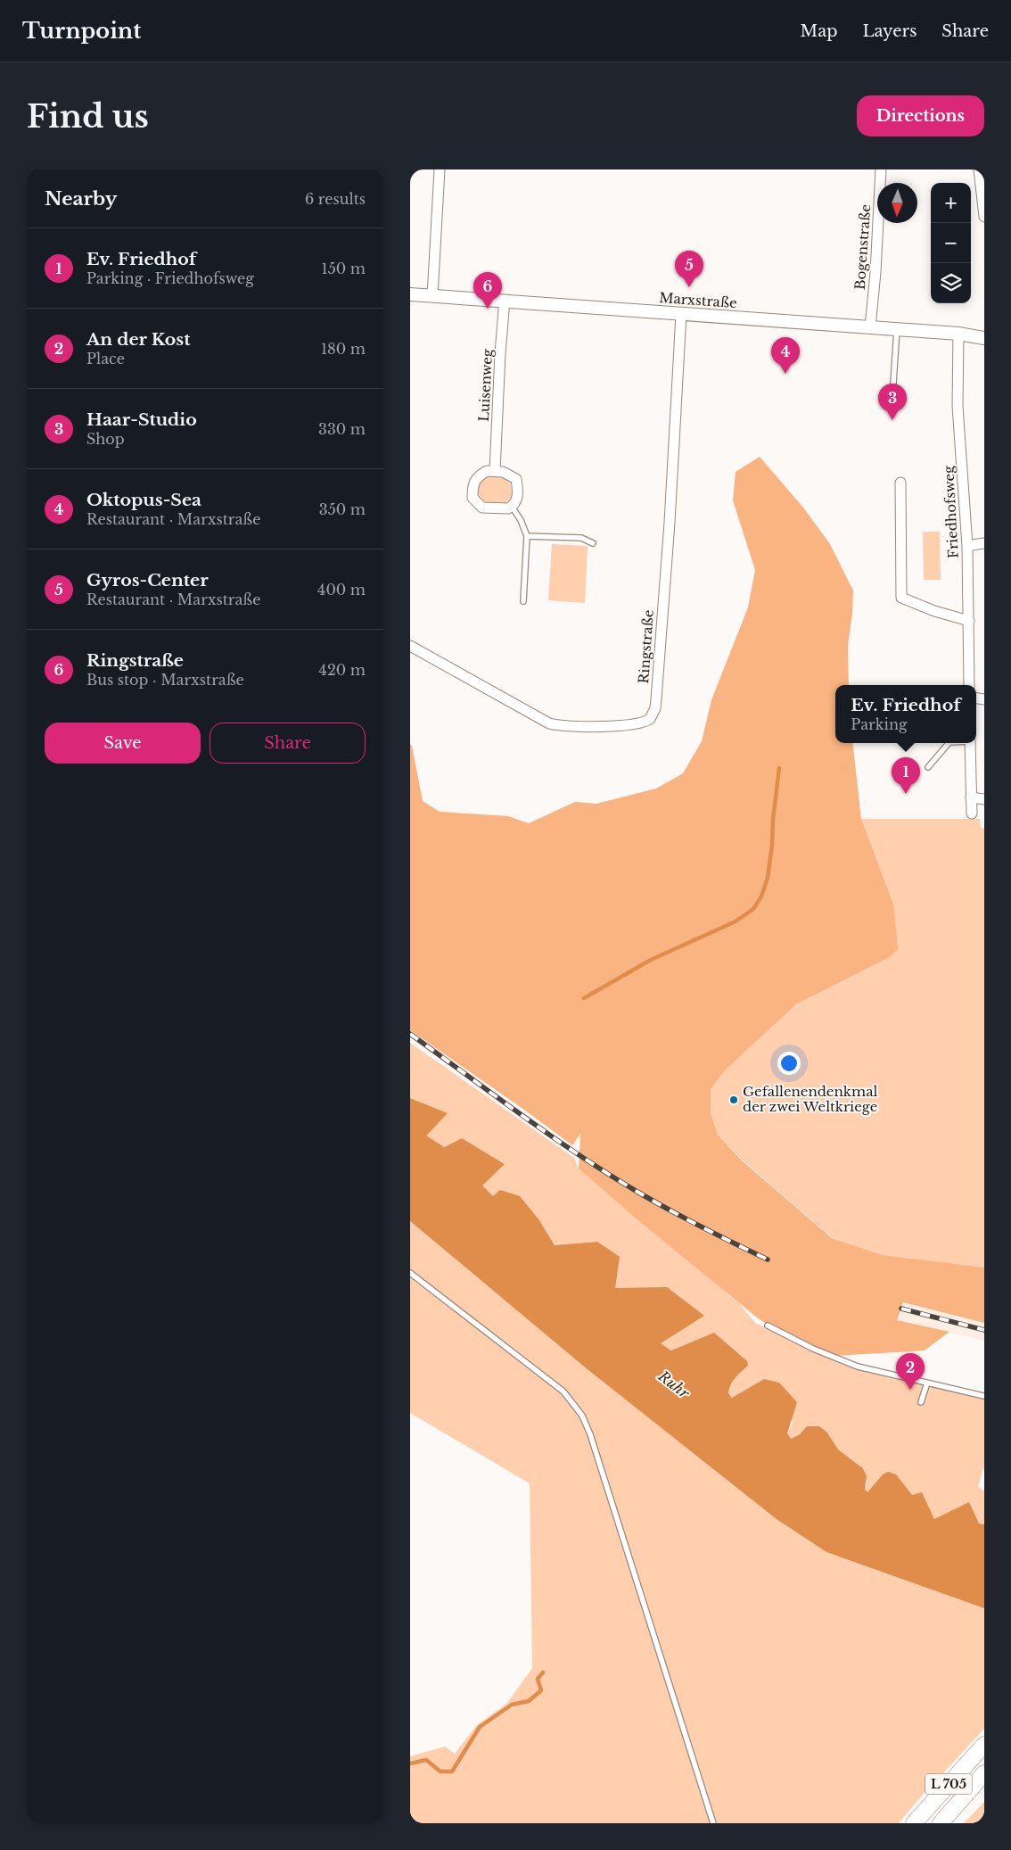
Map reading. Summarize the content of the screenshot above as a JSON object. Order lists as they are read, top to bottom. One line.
{"streets":{"main road":["L 705"],"street":["Bogenstraße","Marxstraße","Luisenweg","Friedhofsweg","Ringstraße"]},"crossings":[["Bogenstraße","Marxstraße"],["Marxstraße","Luisenweg"],["Marxstraße","Friedhofsweg"],["Marxstraße","Ringstraße"]],"water":["Ruhr"],"places":["Gefallenendenkmal der zwei Weltkriege"],"north":"bottom","page":{"header":"Turnpoint","nav":["Map","Layers","Share"],"buttons":["Directions",["Save","Share"]],"title":"Find us","heading":["Nearby","6 results"],"map_buttons":["+","−"],"list":[{"mark":"1","name":"Ev. Friedhof","note":"Parking · Friedhofsweg","value":"150 m"},{"mark":"2","name":"An der Kost","note":"Place","value":"180 m"},{"mark":"3","name":"Haar-Studio","note":"Shop","value":"330 m"},{"mark":"4","name":"Oktopus-Sea","note":"Restaurant · Marxstraße","value":"350 m"},{"mark":"5","name":"Gyros-Center","note":"Restaurant · Marxstraße","value":"400 m"},{"mark":"6","name":"Ringstraße","note":"Bus stop · Marxstraße","value":"420 m"}],"pins":["5","6","4","3","1","2"],"popup":["Ev. Friedhof","Parking"]}}
